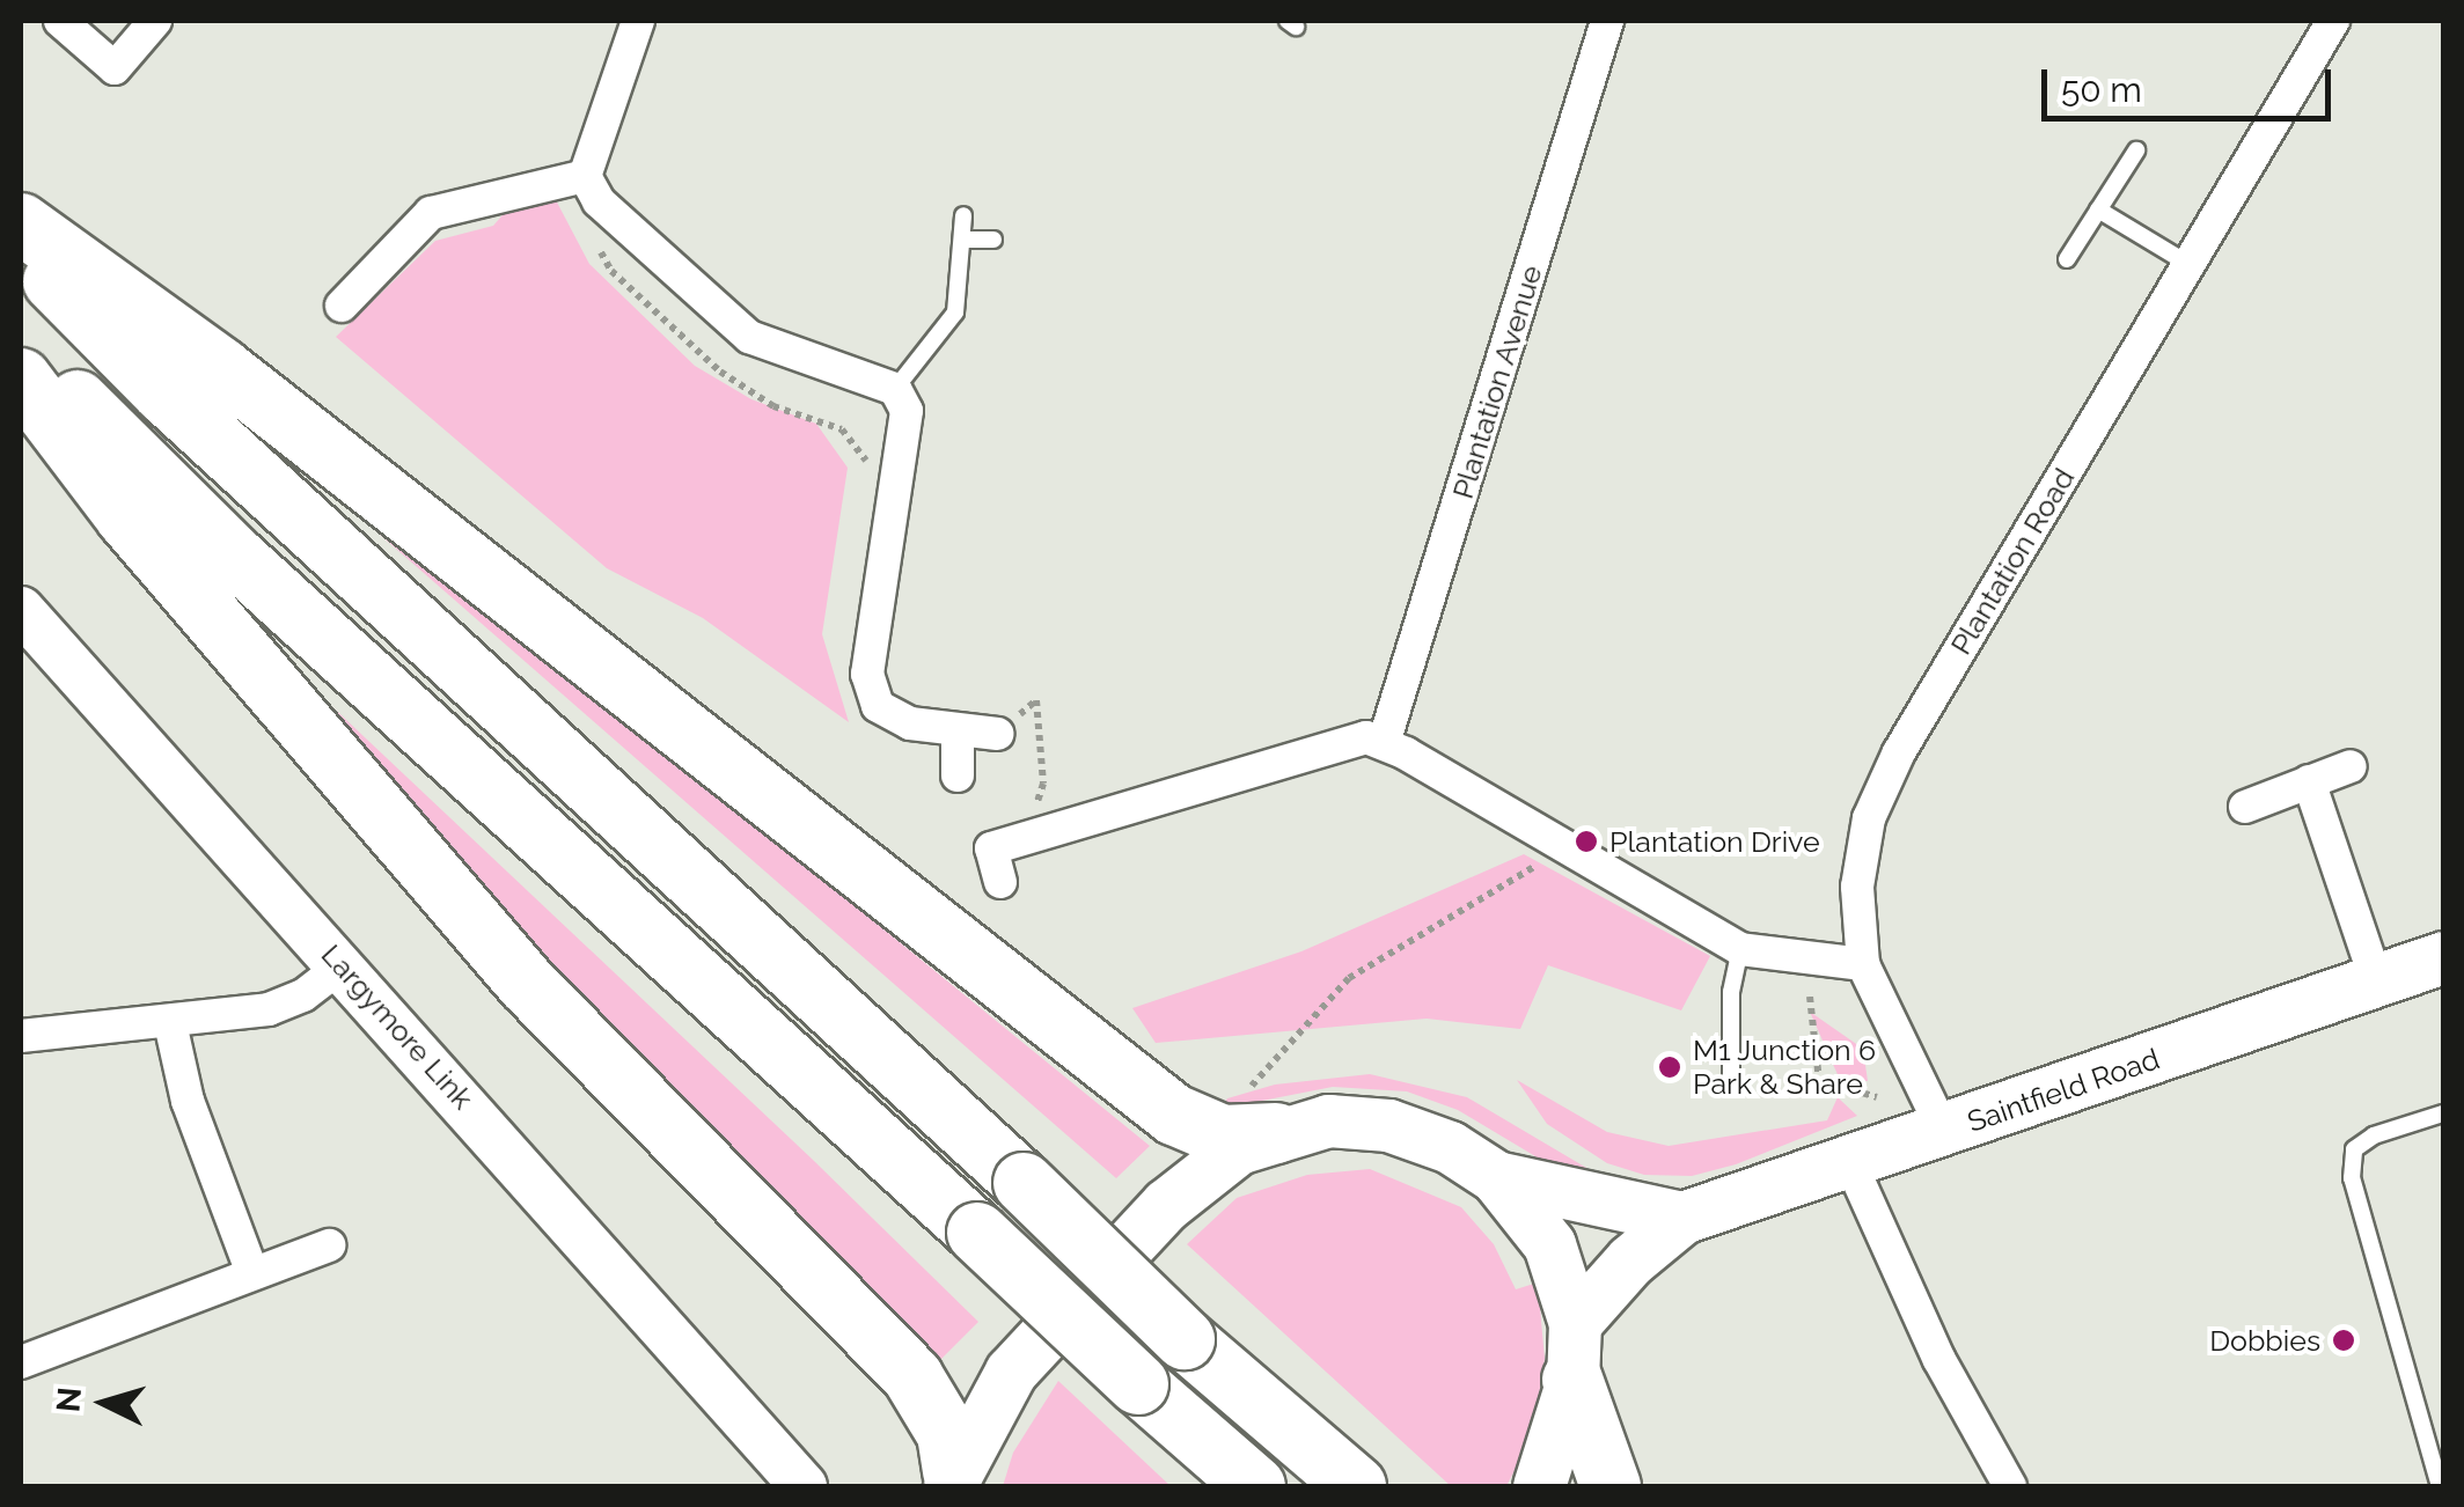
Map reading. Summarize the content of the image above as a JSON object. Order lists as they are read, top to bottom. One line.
{"streets":{"main road":["Saintfield Road"],"street":["Plantation Avenue","Plantation Road","Largymore Link"]},"crossings":[["Plantation Road","Saintfield Road"]],"places":["Plantation Drive","M1 Junction 6 Park & Share","Dobbies"],"scale_bar":"50 m","north":"left"}
